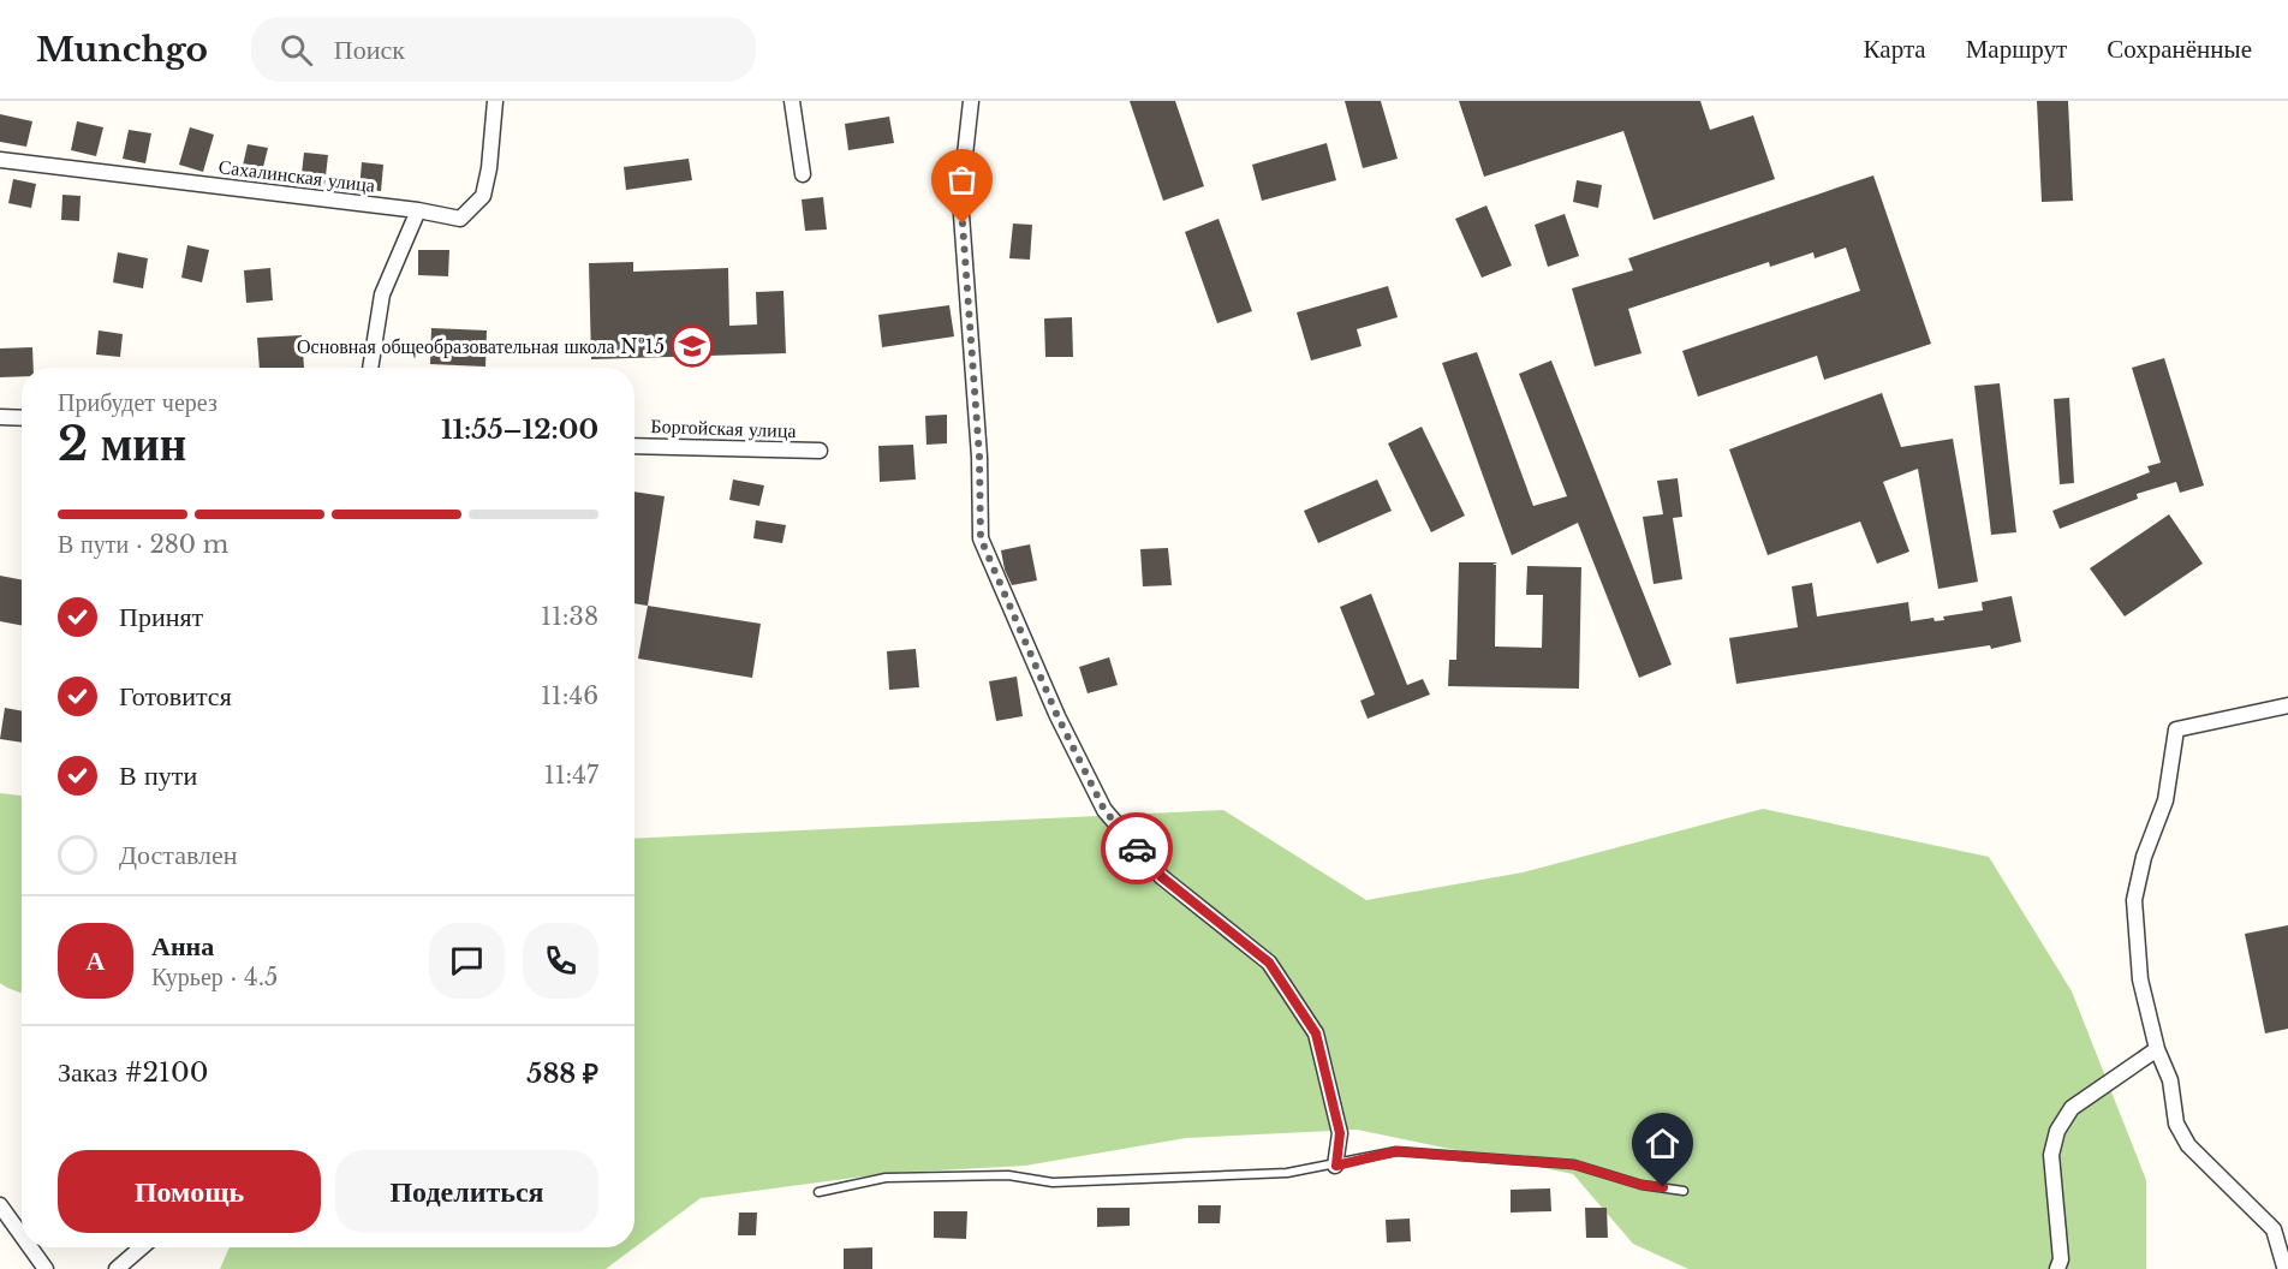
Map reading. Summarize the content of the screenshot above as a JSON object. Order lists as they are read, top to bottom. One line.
{"streets":{"street":["Сахалинская улица","Боргойская улица"]},"places":{"school or university":["Основная общеобразовательная школа №15"]},"page":{"header":"Munchgo","search":"Поиск","nav":["Карта","Маршрут","Сохранённые"],"heading":["2 мин","Прибудет через","11:55–12:00"],"panel":["Анна","Курьер · 4.5","Заказ #2100","588 ₽"],"bar":"В пути · 280 m","list":[["Принят","11:38"],["Готовится","11:46"],["В пути","11:47"],"Доставлен"],"round":"А","buttons":["Помощь","Поделиться"]}}
